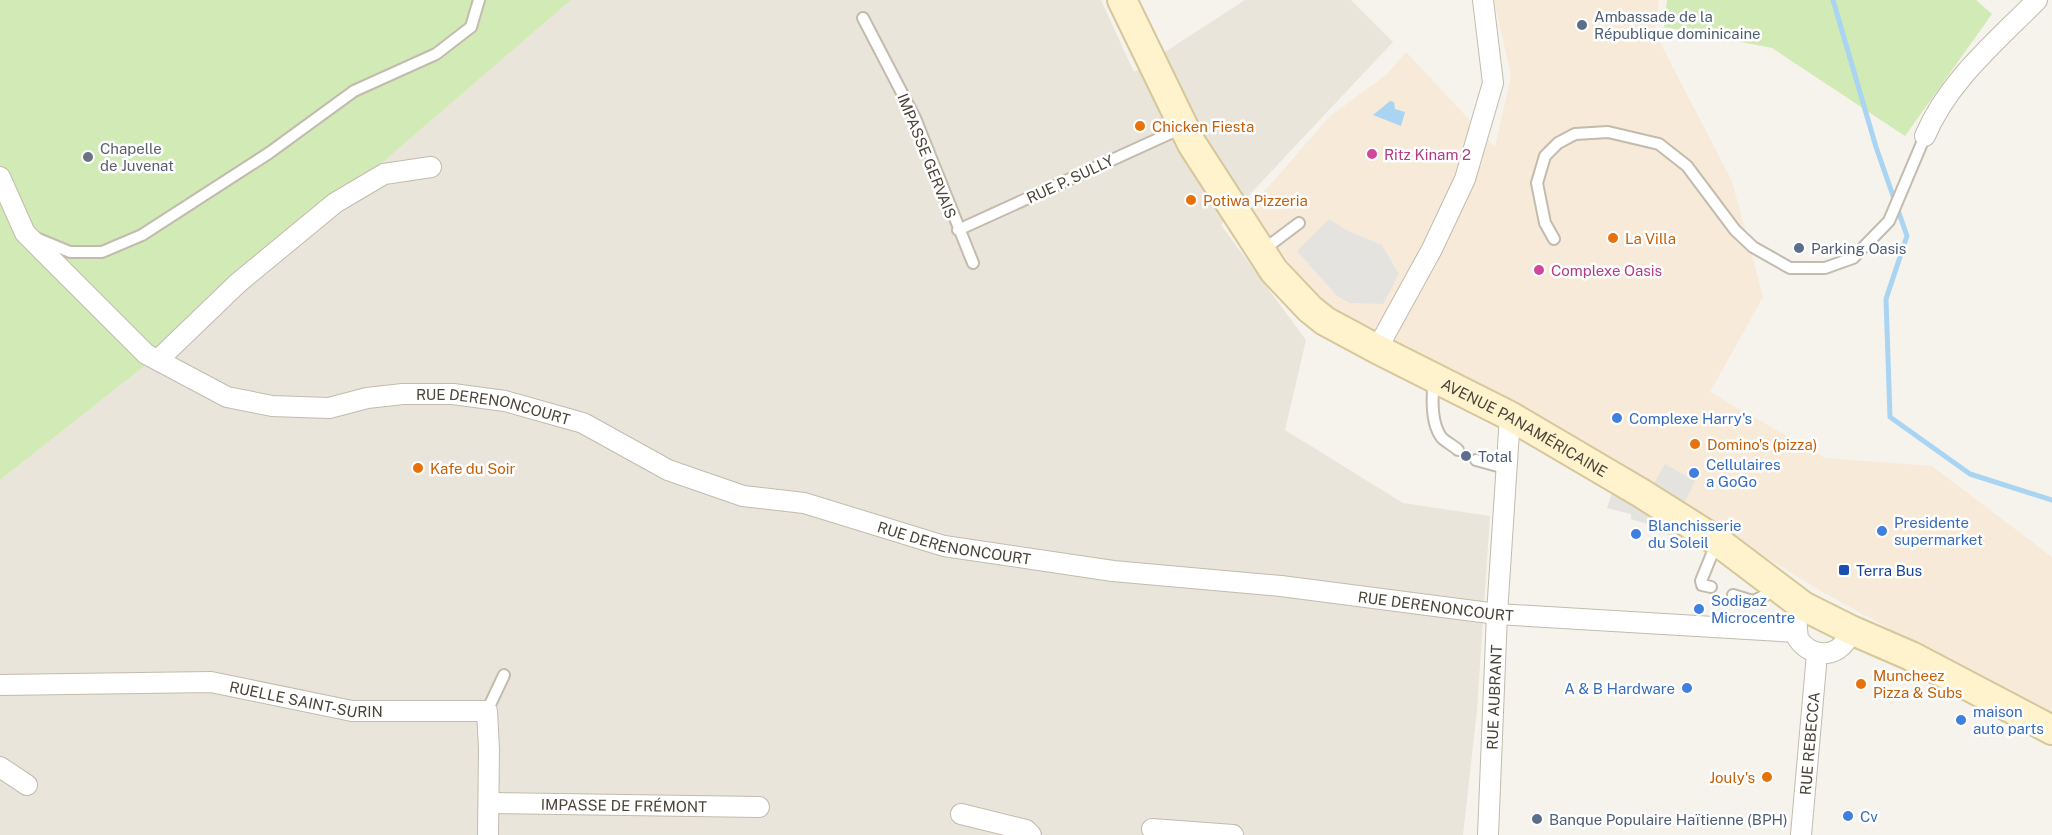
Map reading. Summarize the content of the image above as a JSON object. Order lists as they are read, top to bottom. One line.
{"streets":{"main road":["AVENUE PANAMÉRICAINE"],"street":["RUE DERENONCOURT","RUE AUBRANT","RUELLE SAINT-SURIN","RUE REBECCA","IMPASSE DE FRÉMONT"],"lane":["IMPASSE GERVAIS","RUE P. SULLY"]},"crossings":[["IMPASSE GERVAIS","RUE P. SULLY"],["RUE P. SULLY","AVENUE PANAMÉRICAINE"],["RUE DERENONCOURT","AVENUE PANAMÉRICAINE"],["RUE DERENONCOURT","RUE AUBRANT"],["AVENUE PANAMÉRICAINE","RUE AUBRANT"]],"places":{"other":["Ambassade de la République dominicaine","Chicken Fiesta","Ritz Kinam 2","Chapelle de Juvenat","Potiwa Pizzeria","La Villa","Parking Oasis","Complexe Oasis","Complexe Harry's","Domino's (pizza)","Total","Kafe du Soir","Cellulaires a GoGo","Presidente supermarket","Blanchisserie du Soleil","Sodigaz Microcentre","Muncheez Pizza & Subs","A & B Hardware","maison auto parts","Jouly's","Cv","Banque Populaire Haïtienne (BPH)"],"transit":["Terra Bus"]}}
